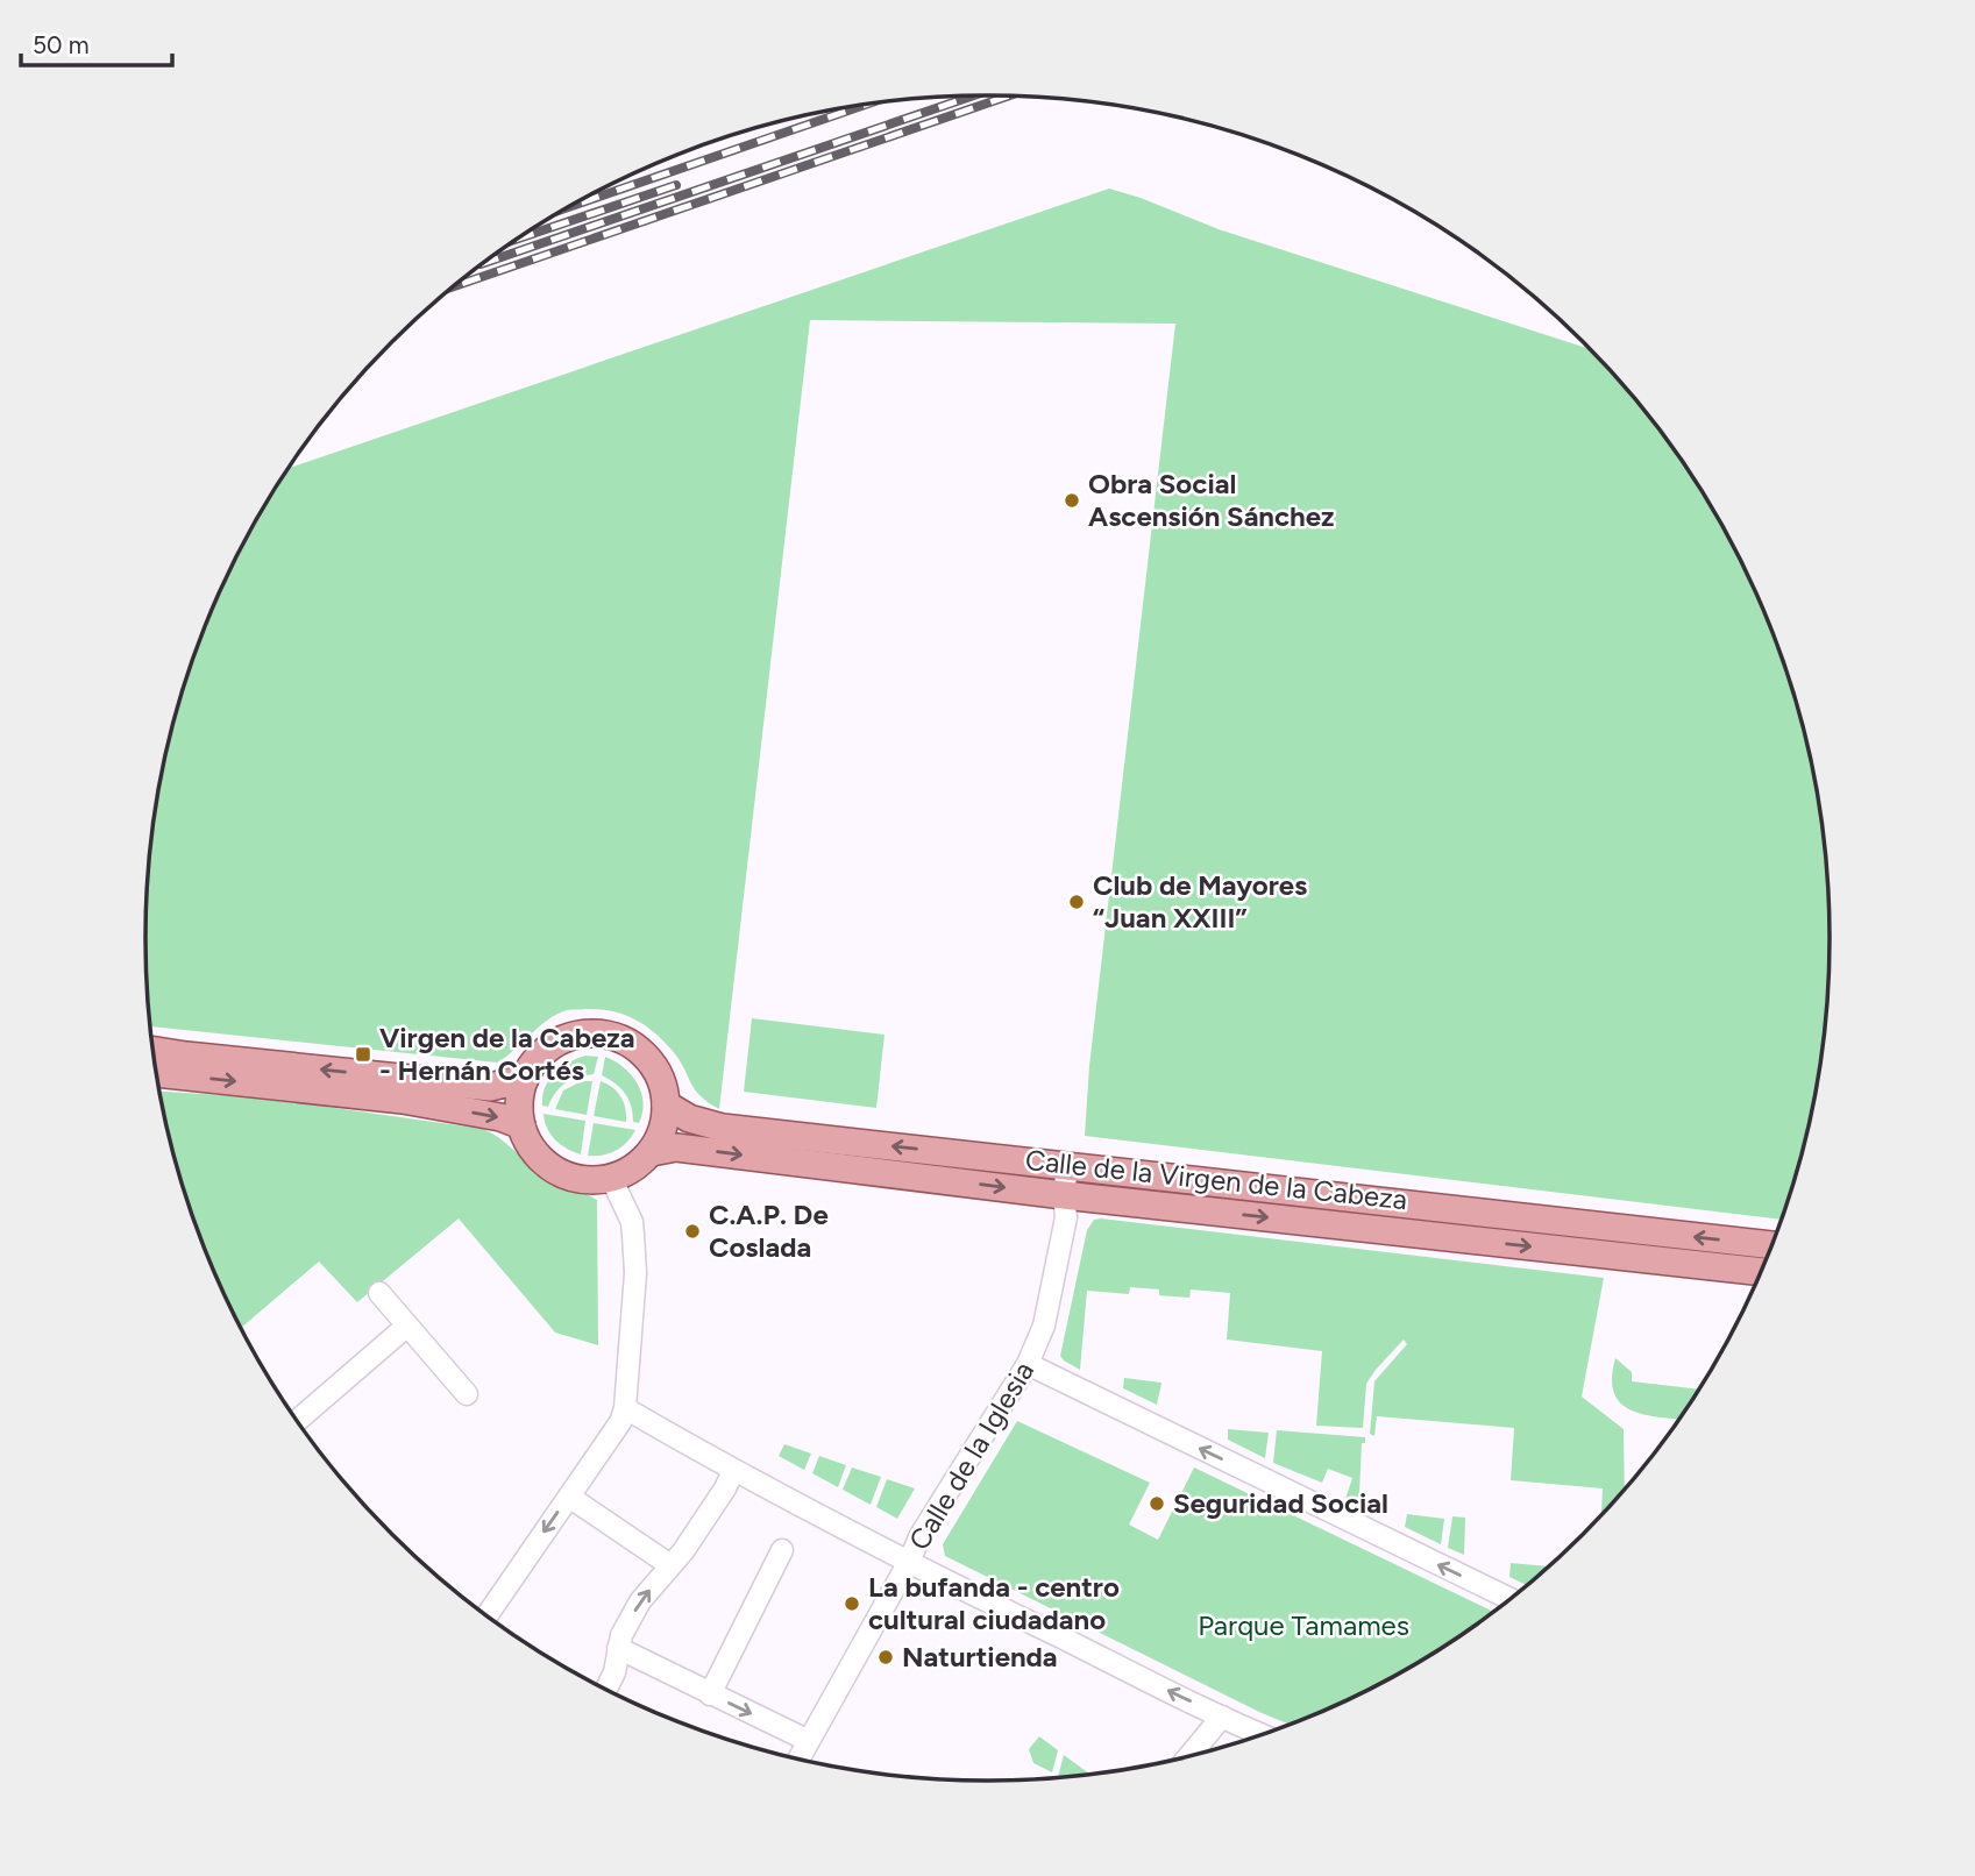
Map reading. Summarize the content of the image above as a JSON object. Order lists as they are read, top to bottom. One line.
{"streets":{"main road":["Calle de la Virgen de la Cabeza"],"street":["Calle de la Iglesia"]},"crossings":[["Calle de la Virgen de la Cabeza","Calle de la Iglesia"]],"parks":["Parque Tamames"],"places":{"other":["Obra Social Ascensión Sánchez","Club de Mayores “Juan XXIII”","C.A.P. De Coslada","Seguridad Social","La bufanda - centro cultural ciudadano","Naturtienda"],"transit":["Virgen de la Cabeza - Hernán Cortés"]},"scale_bar":"50 m"}
